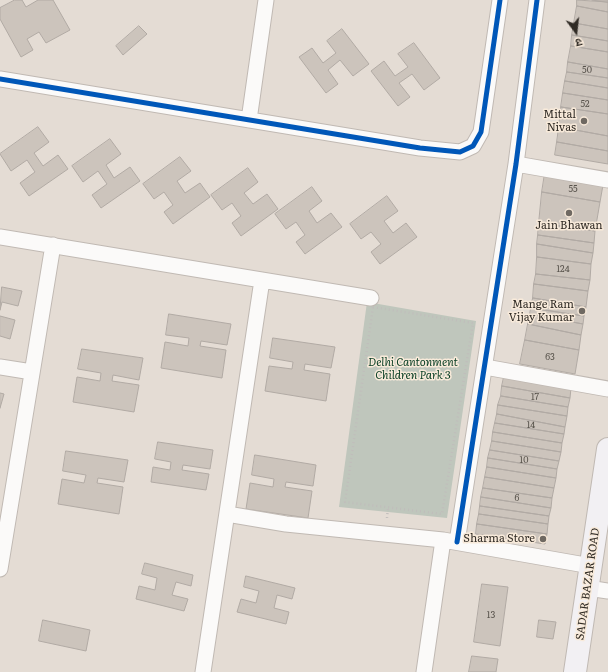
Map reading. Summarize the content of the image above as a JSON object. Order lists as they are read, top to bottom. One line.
{"streets":{"street":["SADAR BAZAR ROAD"]},"parks":["Delhi Cantonment Children Park 3"],"places":["Mittal Nivas","Jain Bhawan","Mange Ram Vijay Kumar","Sharma Store"],"house_numbers":["50","52","55","124","63","17","14","10","6","13"],"north":"bottom"}
